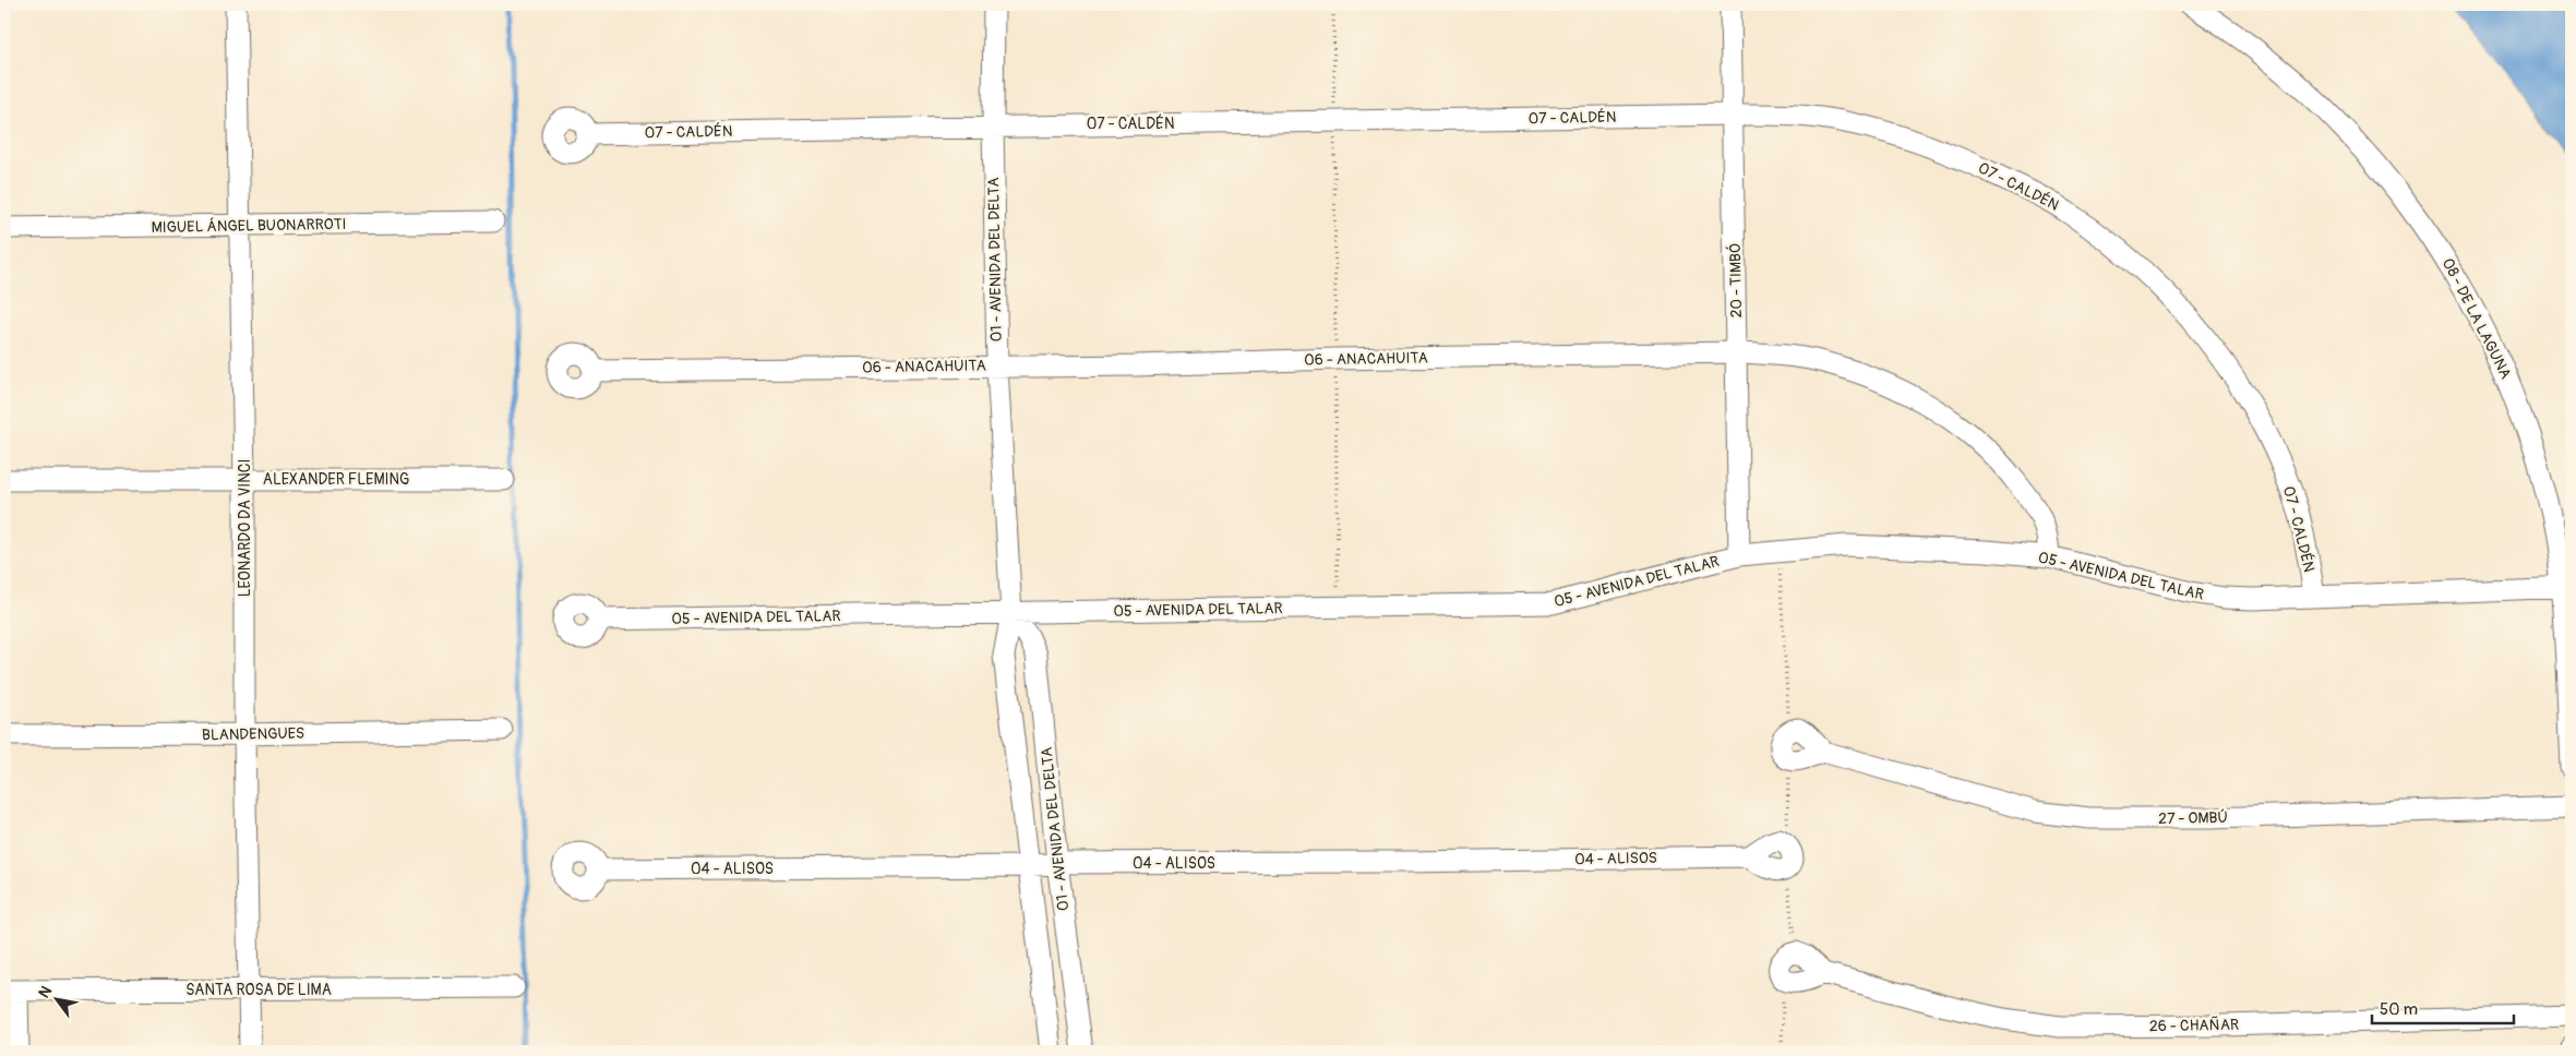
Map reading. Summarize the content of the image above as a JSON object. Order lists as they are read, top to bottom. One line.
{"streets":{"street":["07 - CALDÉN","MIGUEL ÁNGEL BUONARROTI","01 - AVENIDA DEL DELTA","20 - TIMBÓ","08 - DE LA LAGUNA","06 - ANACAHUITA","ALEXANDER FLEMING","LEONARDO DA VINCI","05 - AVENIDA DEL TALAR","BLANDENGUES","27 - OMBÚ","04 - ALISOS","SANTA ROSA DE LIMA","26 - CHAÑAR"]},"crossings":[["07 - CALDÉN","01 - AVENIDA DEL DELTA"],["07 - CALDÉN","20 - TIMBÓ"],["07 - CALDÉN","05 - AVENIDA DEL TALAR"],["MIGUEL ÁNGEL BUONARROTI","LEONARDO DA VINCI"],["01 - AVENIDA DEL DELTA","06 - ANACAHUITA"],["01 - AVENIDA DEL DELTA","05 - AVENIDA DEL TALAR"],["01 - AVENIDA DEL DELTA","04 - ALISOS"],["20 - TIMBÓ","06 - ANACAHUITA"],["20 - TIMBÓ","05 - AVENIDA DEL TALAR"],["08 - DE LA LAGUNA","05 - AVENIDA DEL TALAR"],["06 - ANACAHUITA","05 - AVENIDA DEL TALAR"],["ALEXANDER FLEMING","LEONARDO DA VINCI"],["LEONARDO DA VINCI","BLANDENGUES"],["LEONARDO DA VINCI","SANTA ROSA DE LIMA"]],"scale_bar":"50 m","north":"top left"}
